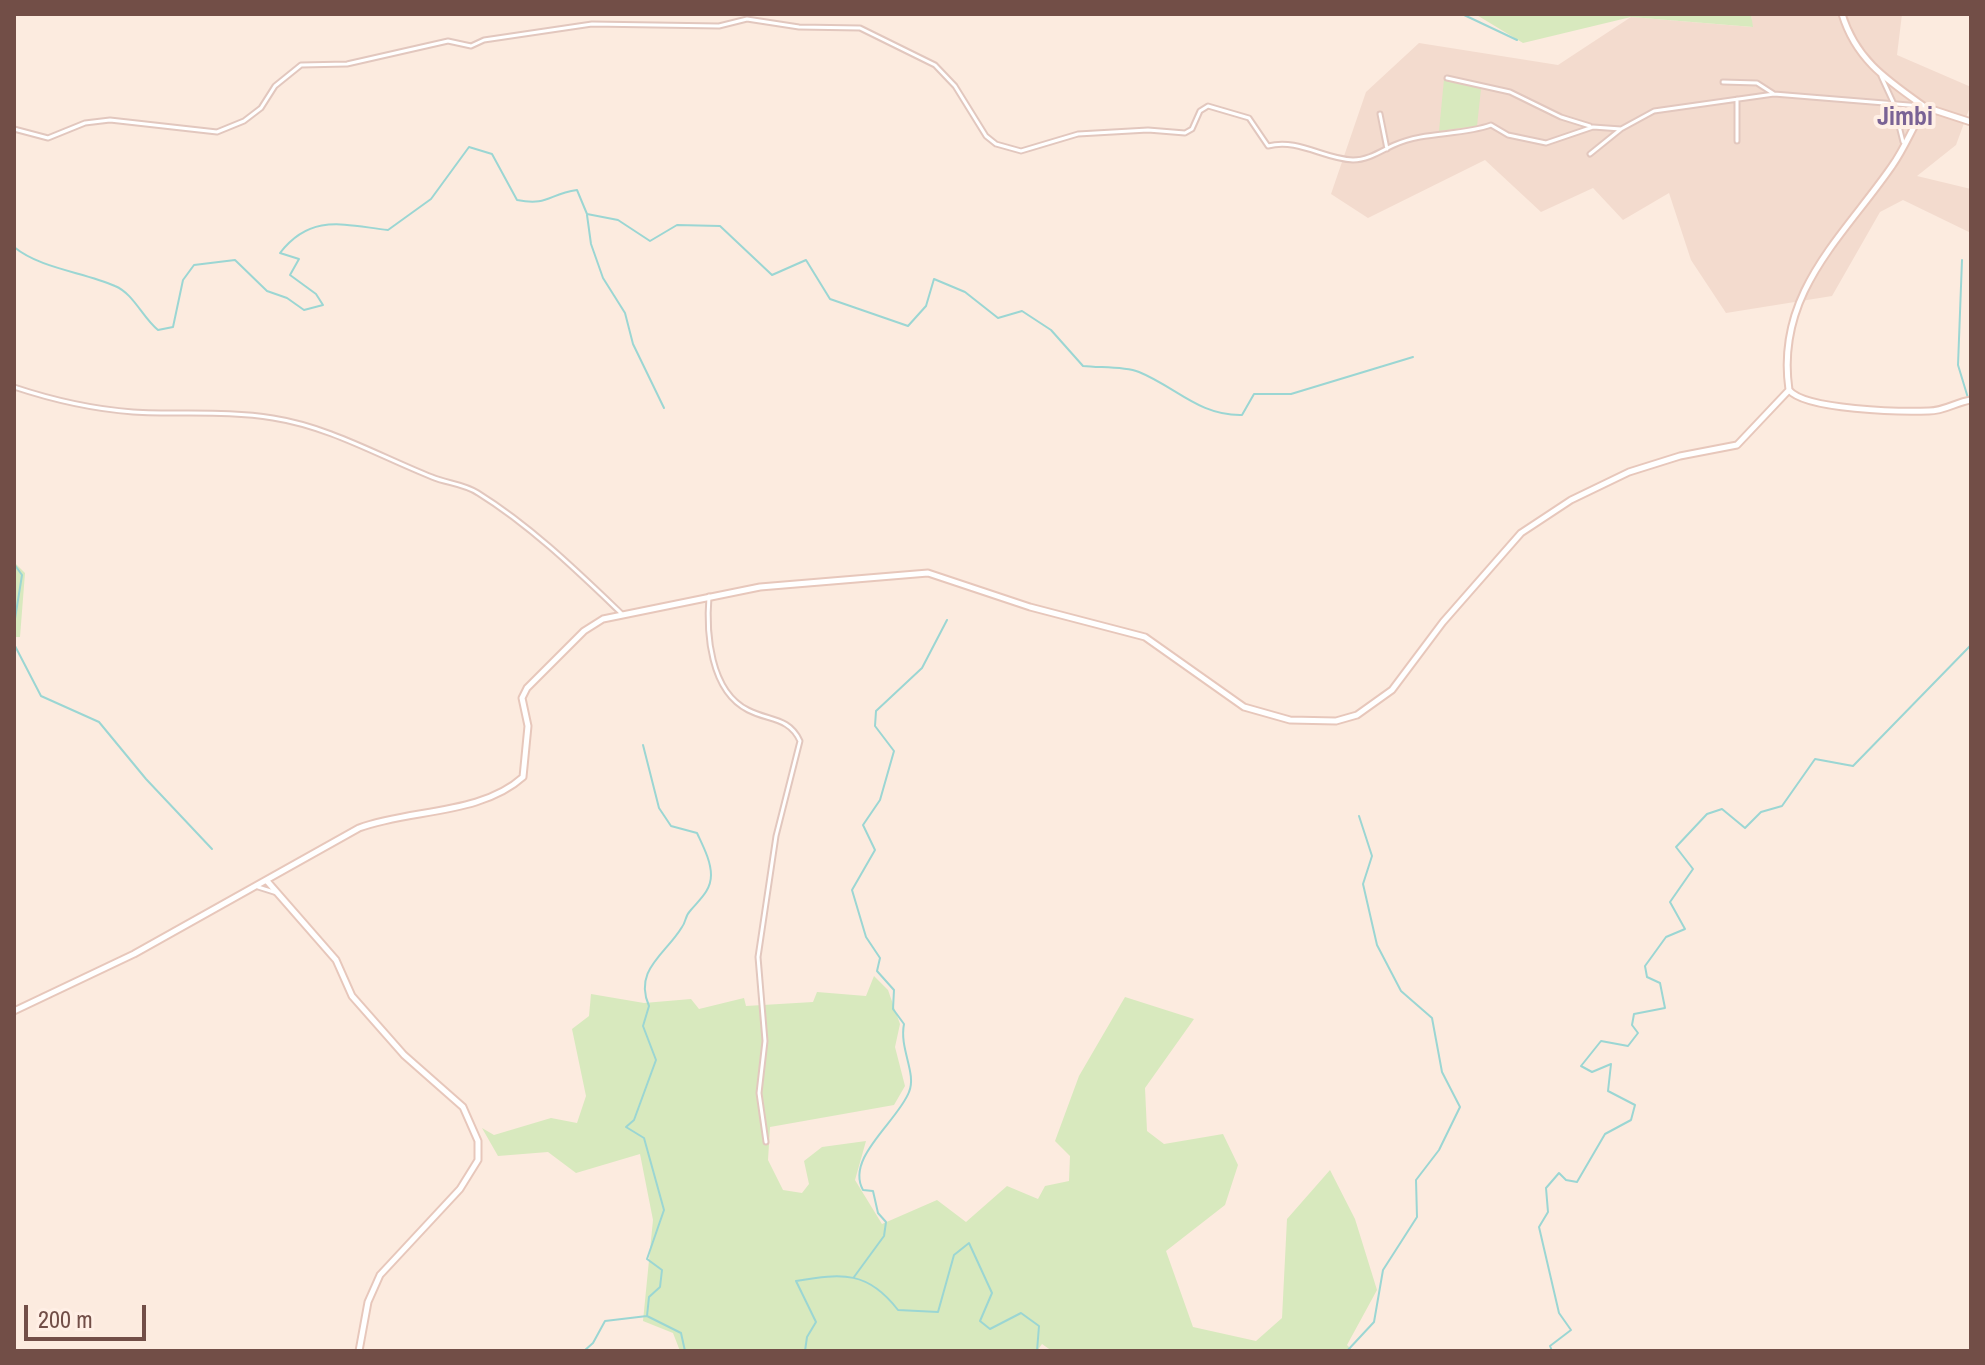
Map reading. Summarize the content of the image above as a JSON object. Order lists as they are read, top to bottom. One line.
{"districts":["Jimbi"],"scale_bar":"200 m"}
